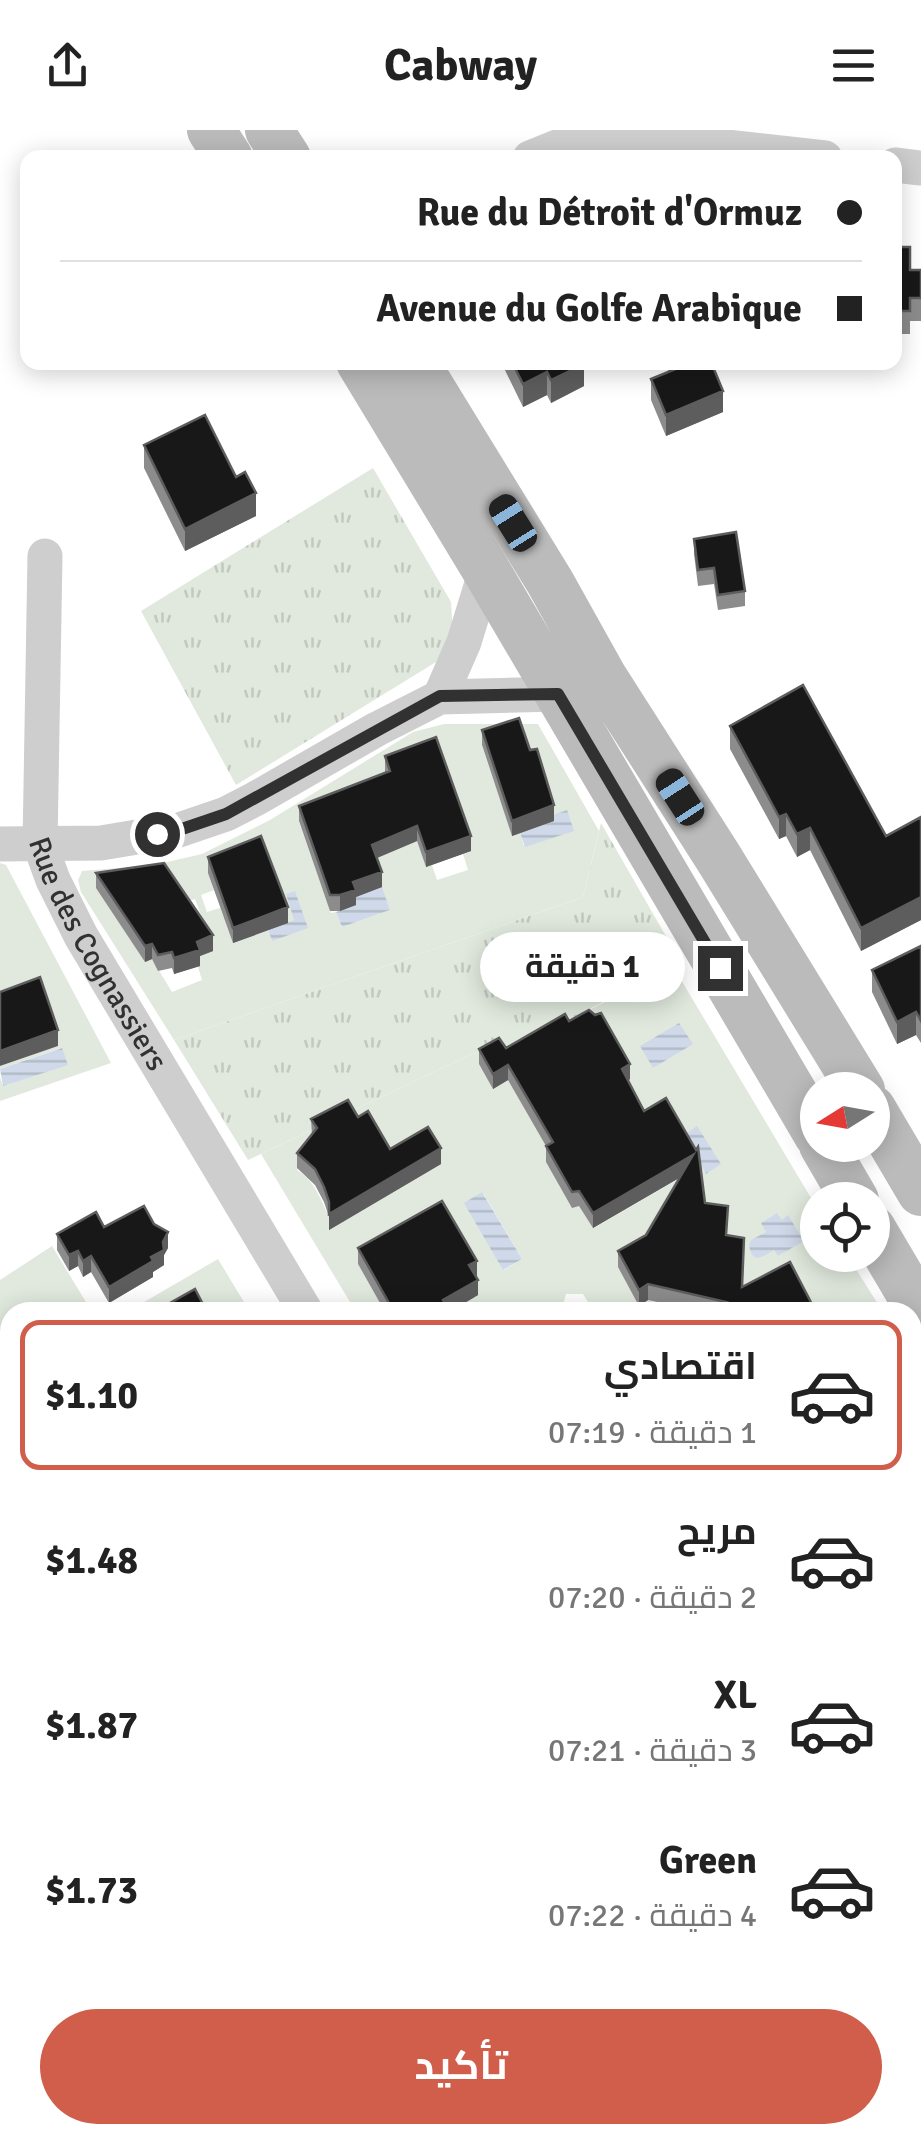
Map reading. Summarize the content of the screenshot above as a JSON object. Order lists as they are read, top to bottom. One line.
{"streets":{"street":["Rue des Cognassiers"]},"north":"left","page":{"header":"Cabway","banner":["Rue du Détroit d'Ormuz","Avenue du Golfe Arabique"],"bubble":"1 دقيقة","list":[{"name":"اقتصادي","note":"1 دقيقة · 07:19","value":"$1.10"},{"name":"مريح","note":"2 دقيقة · 07:20","value":"$1.48"},{"name":"XL","note":"3 دقيقة · 07:21","value":"$1.87"},{"name":"Green","note":"4 دقيقة · 07:22","value":"$1.73"}],"buttons":"تأكيد"}}
